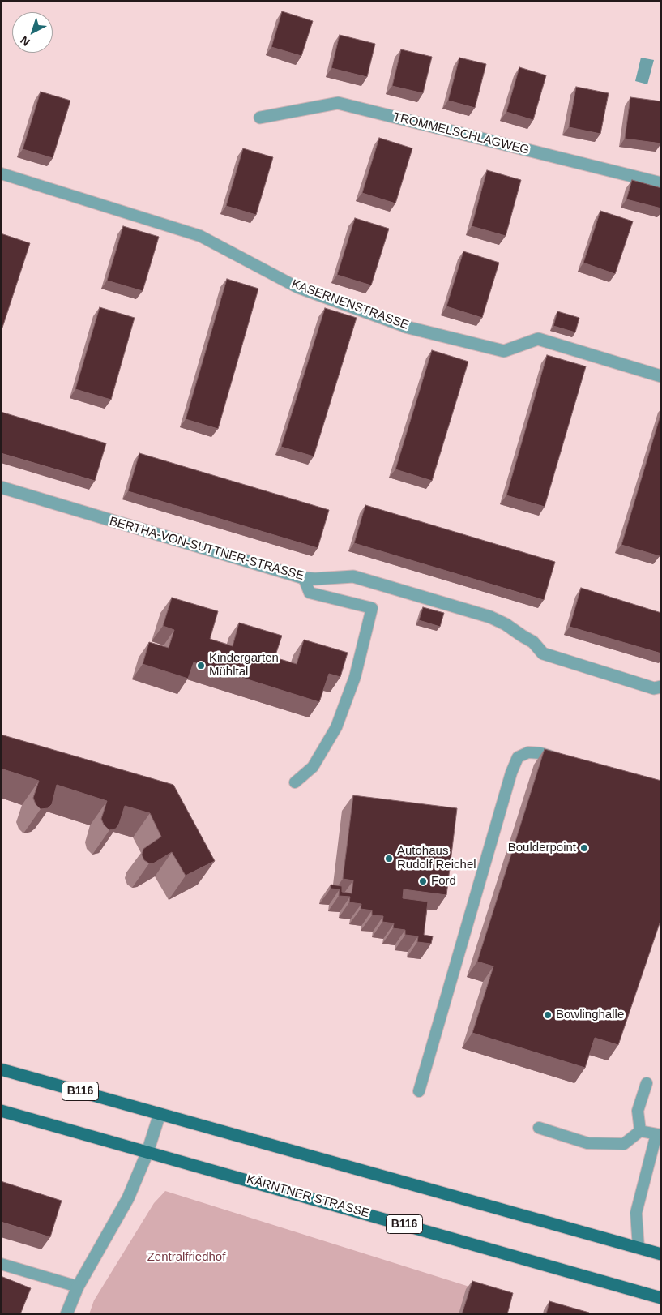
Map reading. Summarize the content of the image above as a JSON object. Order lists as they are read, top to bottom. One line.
{"streets":{"main road":["B116","KÄRNTNER STRASSE"],"street":["TROMMELSCHLAGWEG","KASERNENSTRASSE","BERTHA-VON-SUTTNER-STRASSE"]},"parks":["Zentralfriedhof"],"places":["Kindergarten Mühltal","Boulderpoint","Autohaus Rudolf Reichel","Ford","Bowlinghalle"],"north":"bottom left"}
